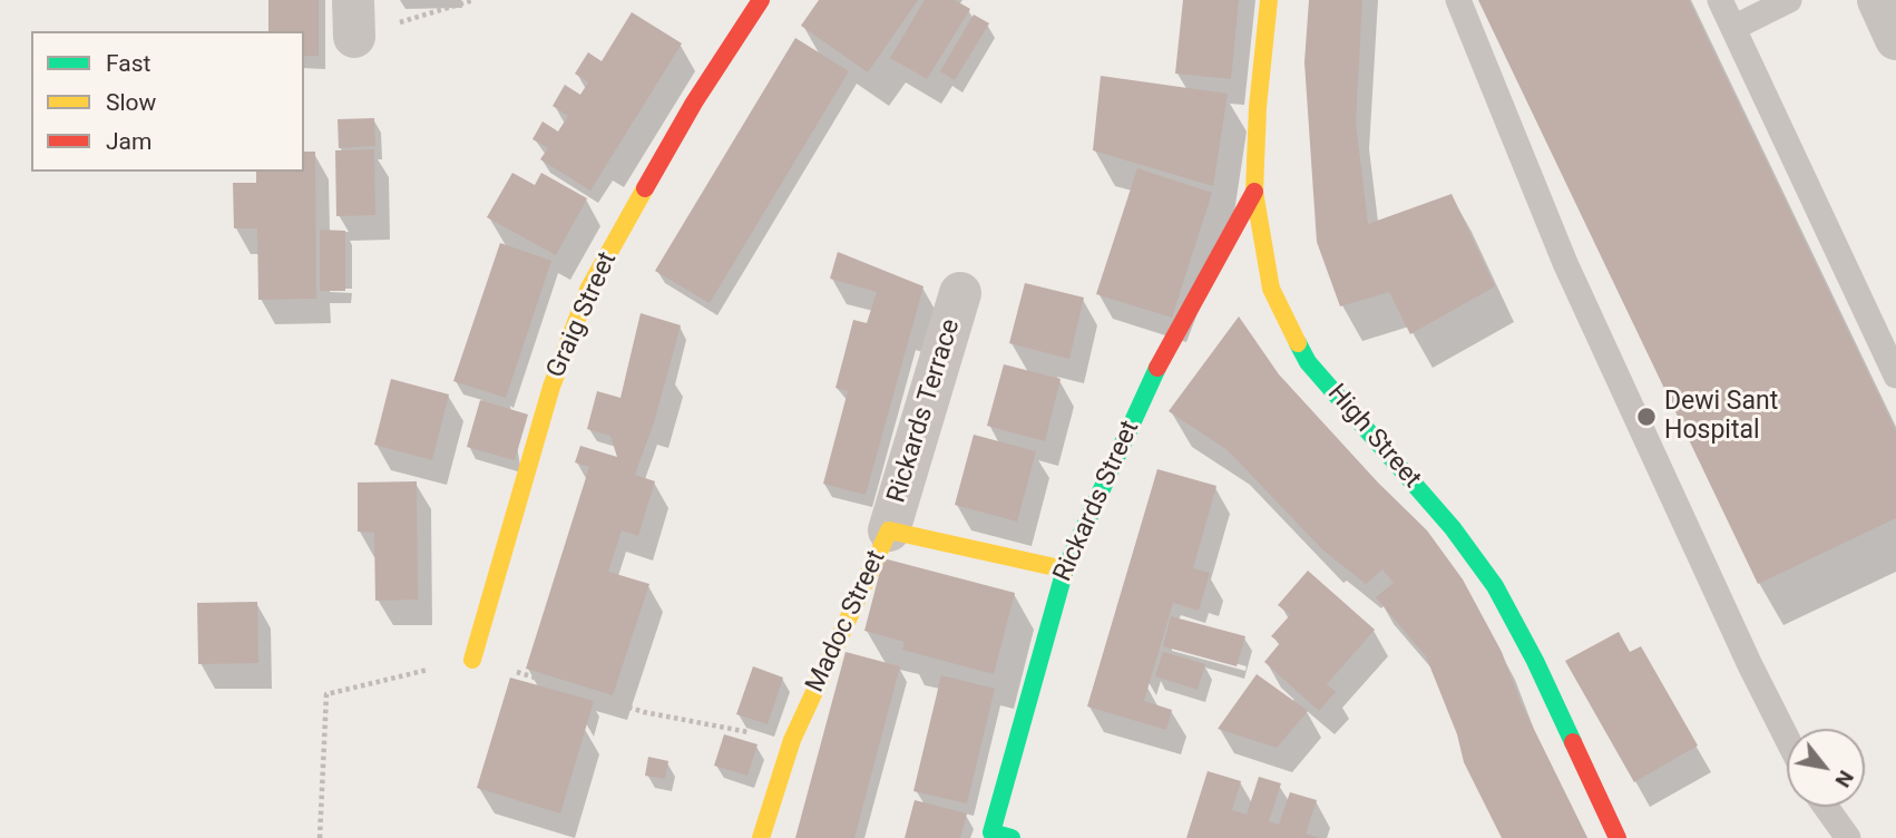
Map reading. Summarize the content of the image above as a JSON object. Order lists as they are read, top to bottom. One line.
{"streets":{"street":["Graig Street","Rickards Terrace","High Street","Rickards Street","Madoc Street"]},"crossings":[["Rickards Terrace","Madoc Street"],["High Street","Rickards Street"],["Rickards Street","Madoc Street"]],"places":["Dewi Sant Hospital"],"legend":["Fast","Slow","Jam"],"north":"bottom right"}
